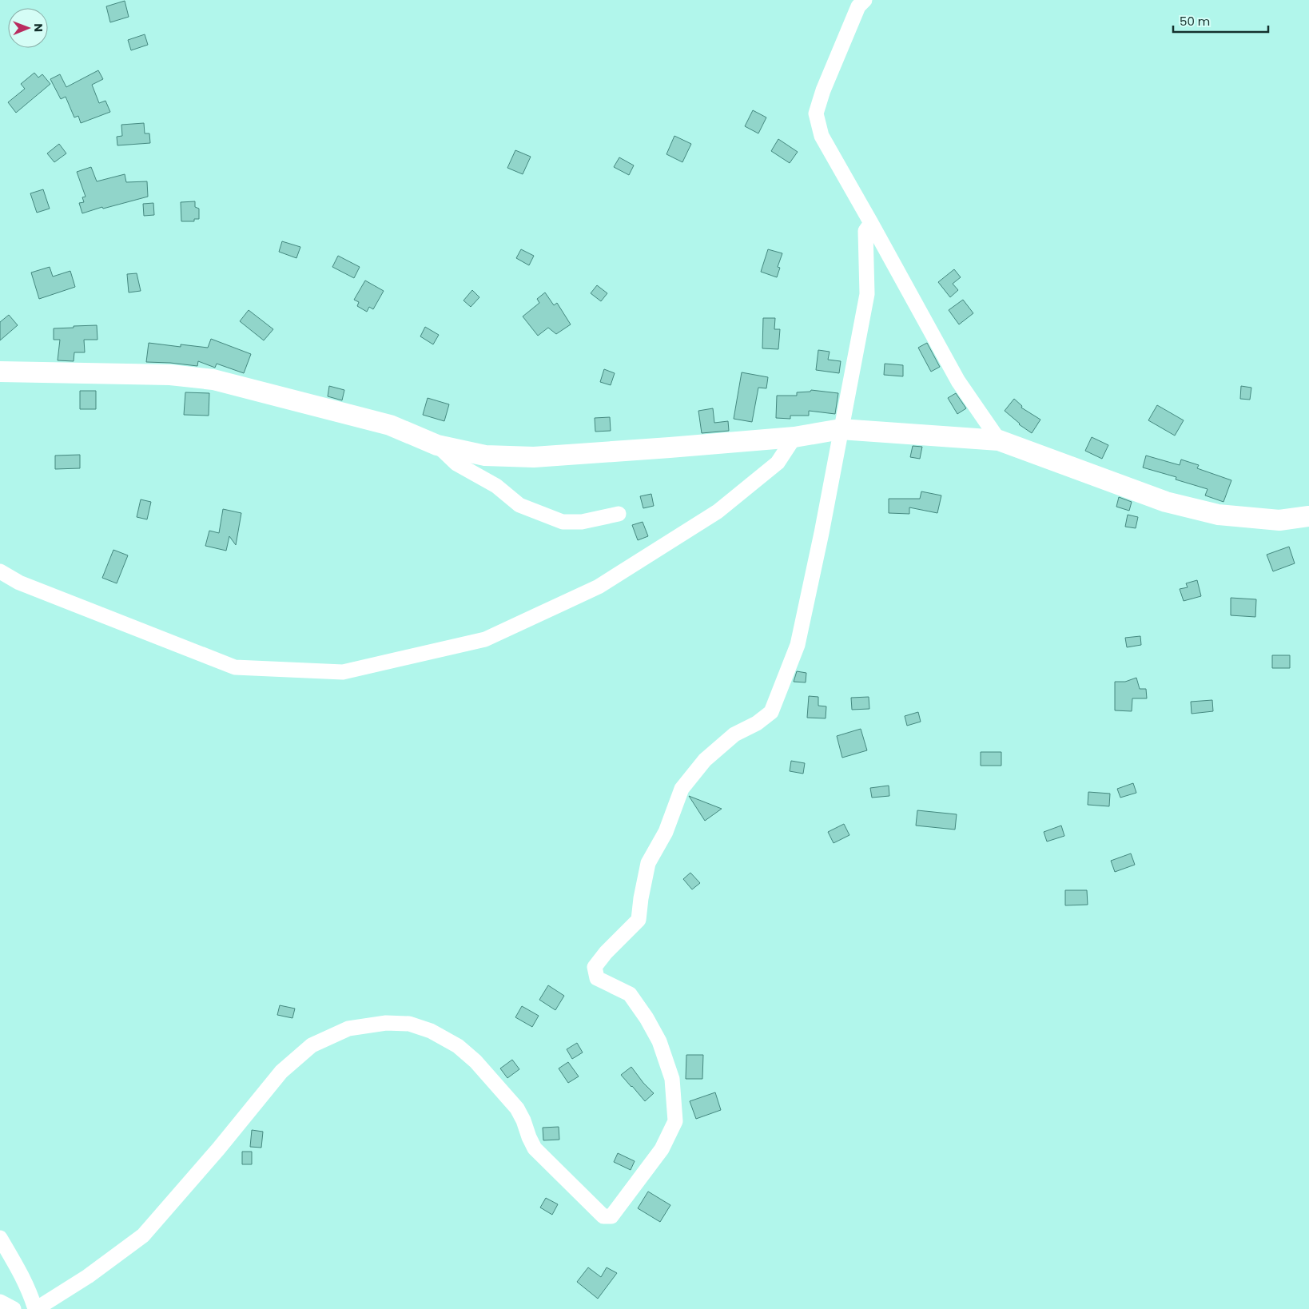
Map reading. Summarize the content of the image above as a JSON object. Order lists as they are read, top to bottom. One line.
{"scale_bar":"50 m","north":"right"}
